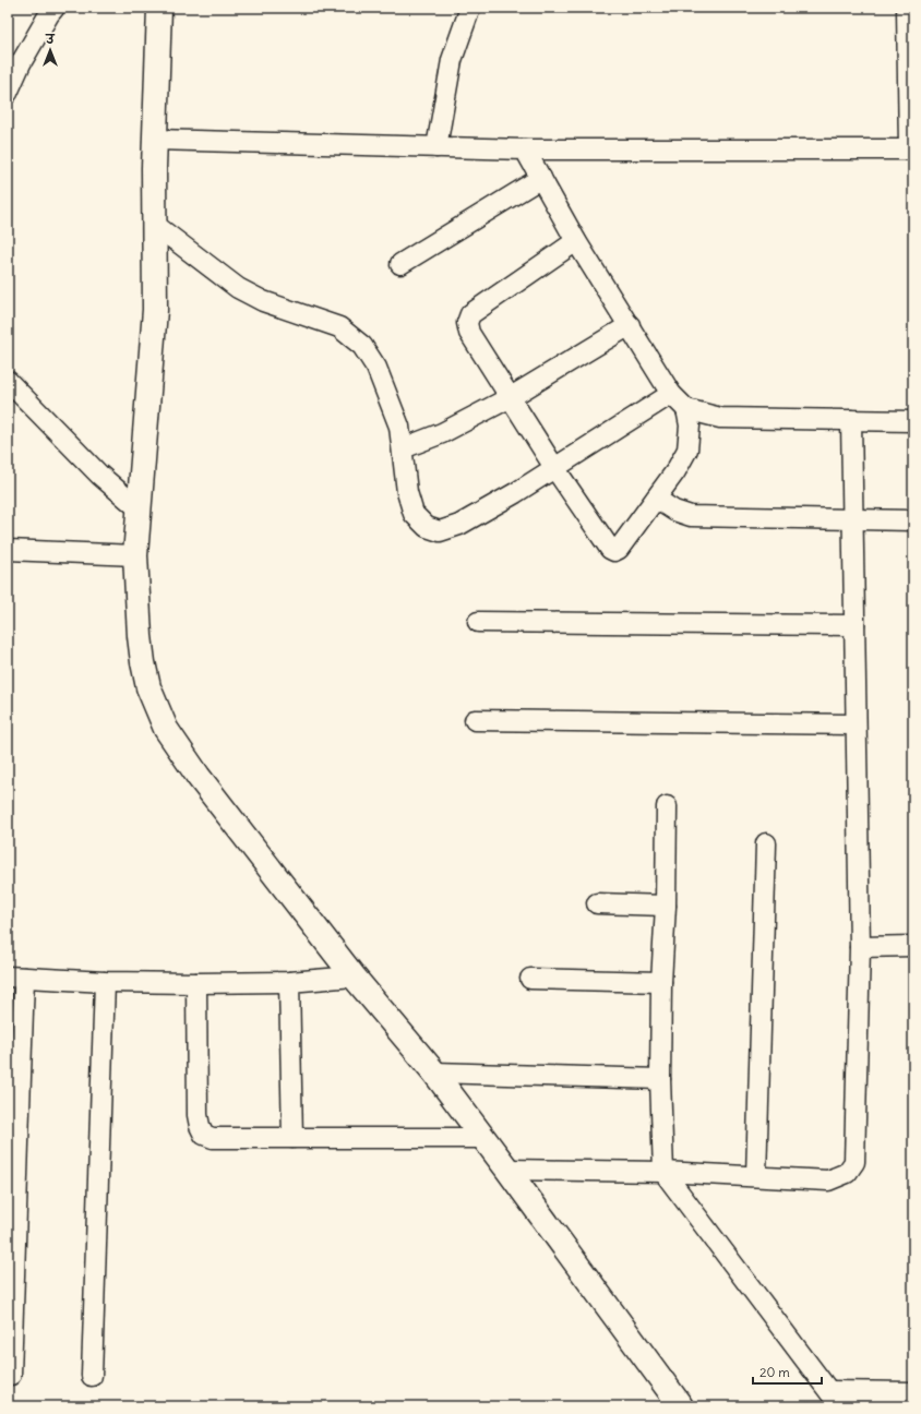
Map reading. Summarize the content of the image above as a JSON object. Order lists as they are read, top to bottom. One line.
{"scale_bar":"20 m","north":"top"}
